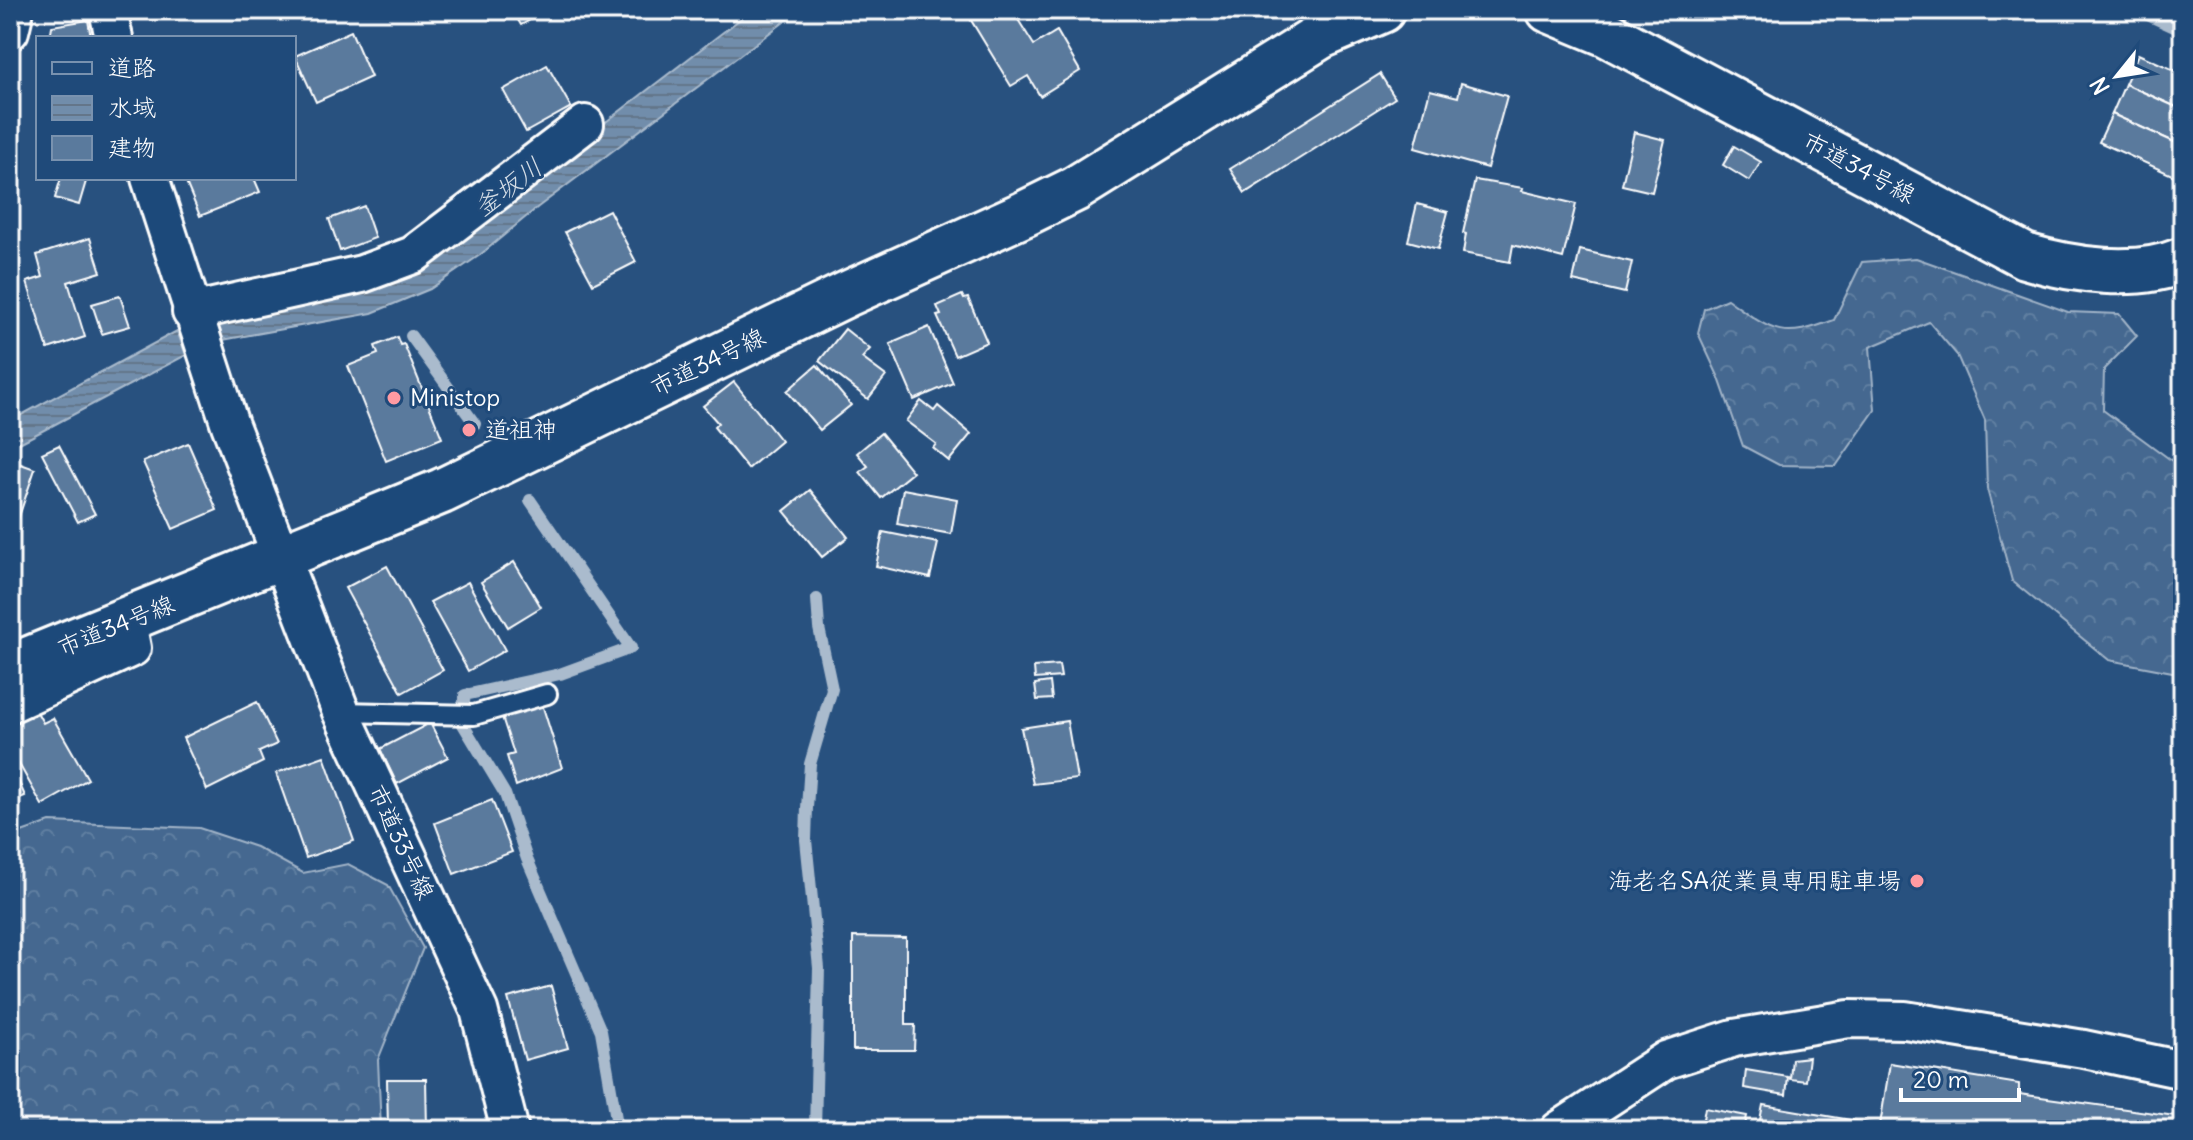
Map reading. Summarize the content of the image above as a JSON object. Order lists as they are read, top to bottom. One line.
{"streets":{"street":["市道34号線","市道33号線"]},"crossings":[["市道34号線","市道33号線"]],"water":["釜坂川"],"places":["Ministop","道祖神","海老名SA従業員専用駐車場"],"legend":["道路","水域","建物"],"scale_bar":"20 m","north":"bottom left"}
